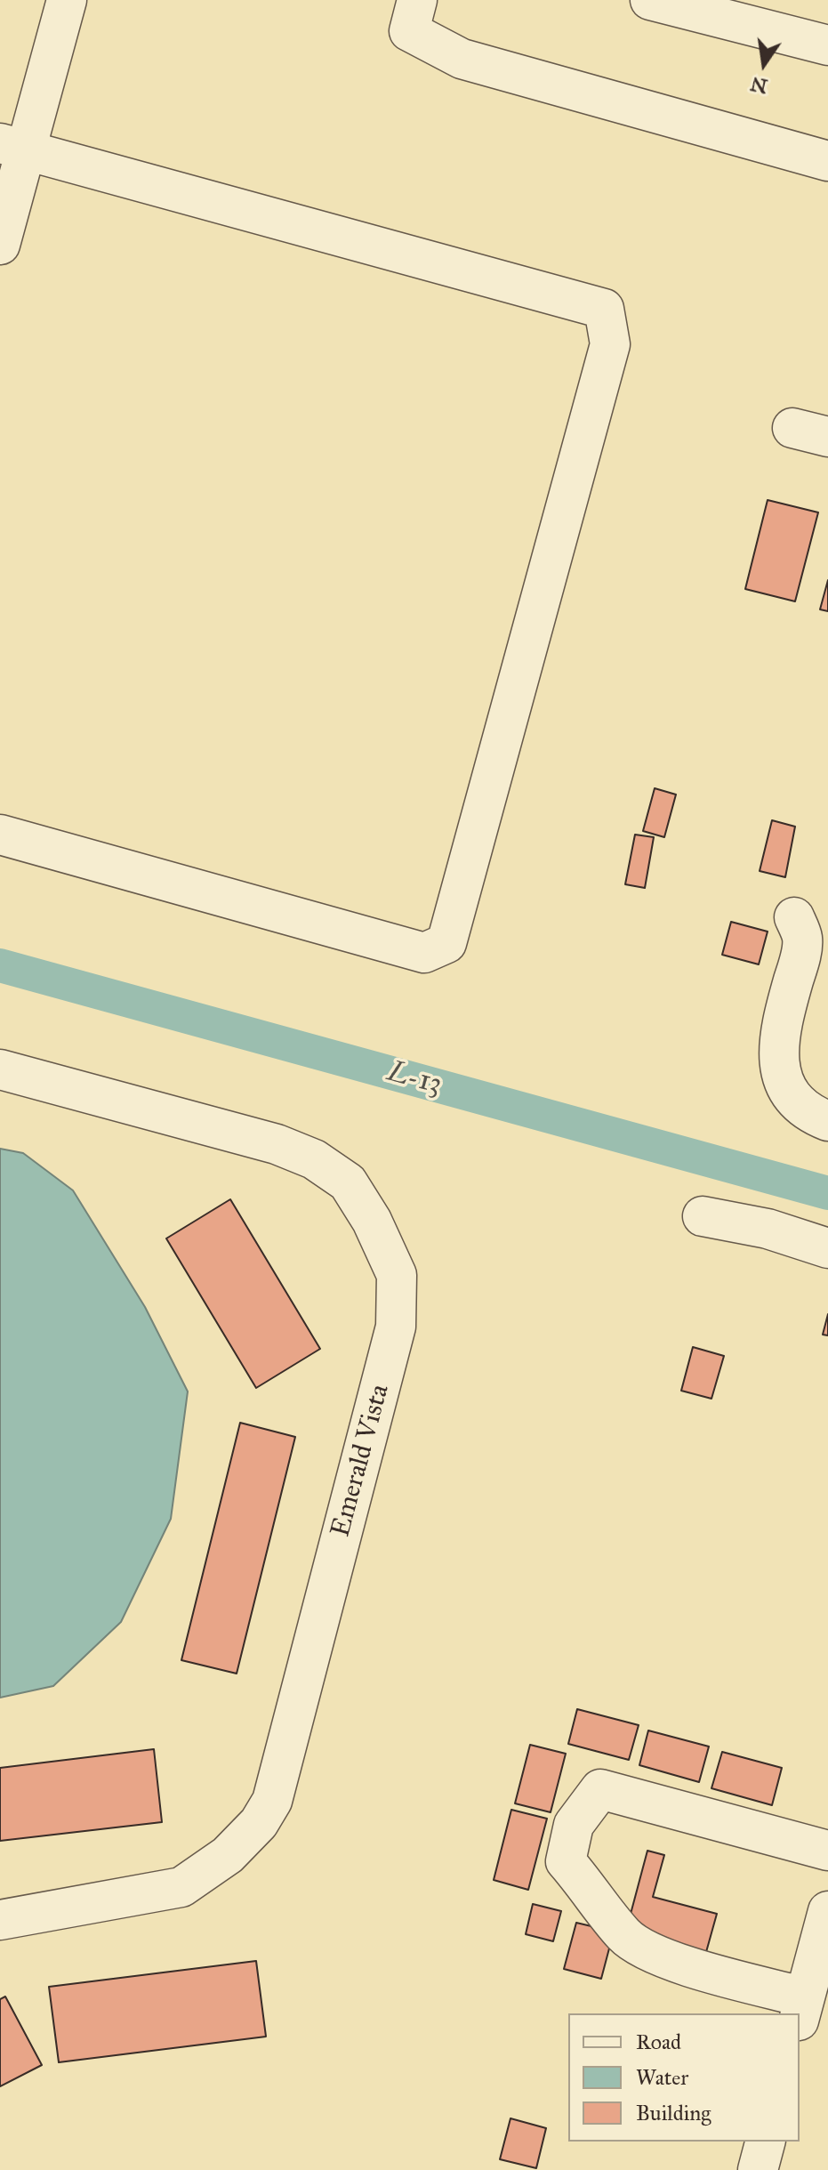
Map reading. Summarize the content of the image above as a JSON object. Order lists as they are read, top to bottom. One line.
{"streets":{"street":["Emerald Vista"]},"water":["L-13"],"legend":["Road","Water","Building"],"north":"bottom"}
